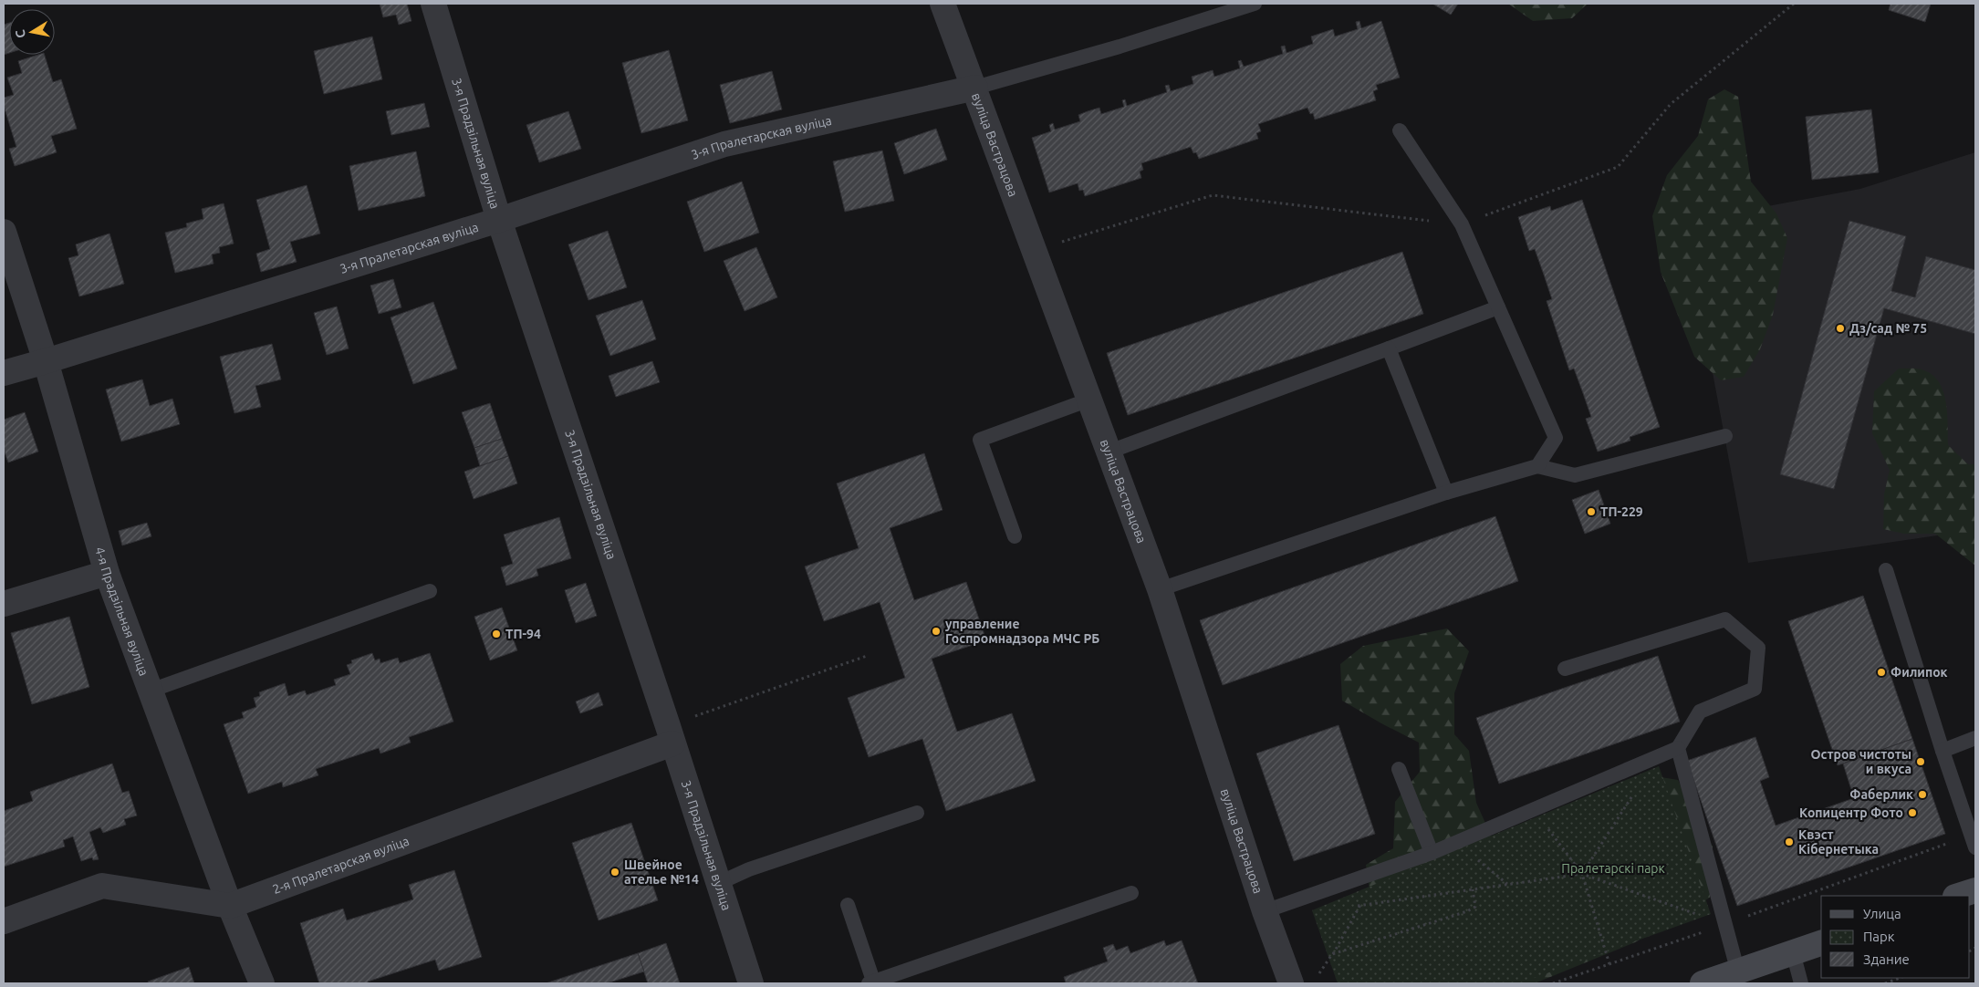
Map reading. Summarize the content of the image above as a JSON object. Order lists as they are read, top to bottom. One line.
{"streets":{"street":["3-я Пралетарская вуліца","3-я Прадзільная вуліца","вуліца Вастрацова","4-я Прадзільная вуліца","2-я Пралетарская вуліца"]},"crossings":[["3-я Пралетарская вуліца","3-я Прадзільная вуліца"],["3-я Пралетарская вуліца","вуліца Вастрацова"],["3-я Пралетарская вуліца","4-я Прадзільная вуліца"],["3-я Прадзільная вуліца","2-я Пралетарская вуліца"],["4-я Прадзільная вуліца","2-я Пралетарская вуліца"]],"parks":["Пралетарскі парк"],"places":["Дз/сад № 75","ТП-229","управление Госпромнадзора МЧС РБ","ТП-94","Филипок","Остров чистоты и вкуса","Фаберлик","Копицентр Фото","Квэст Кібернетыка","Швейное ателье №14"],"legend":["Улица","Парк","Здание"],"north":"left"}
